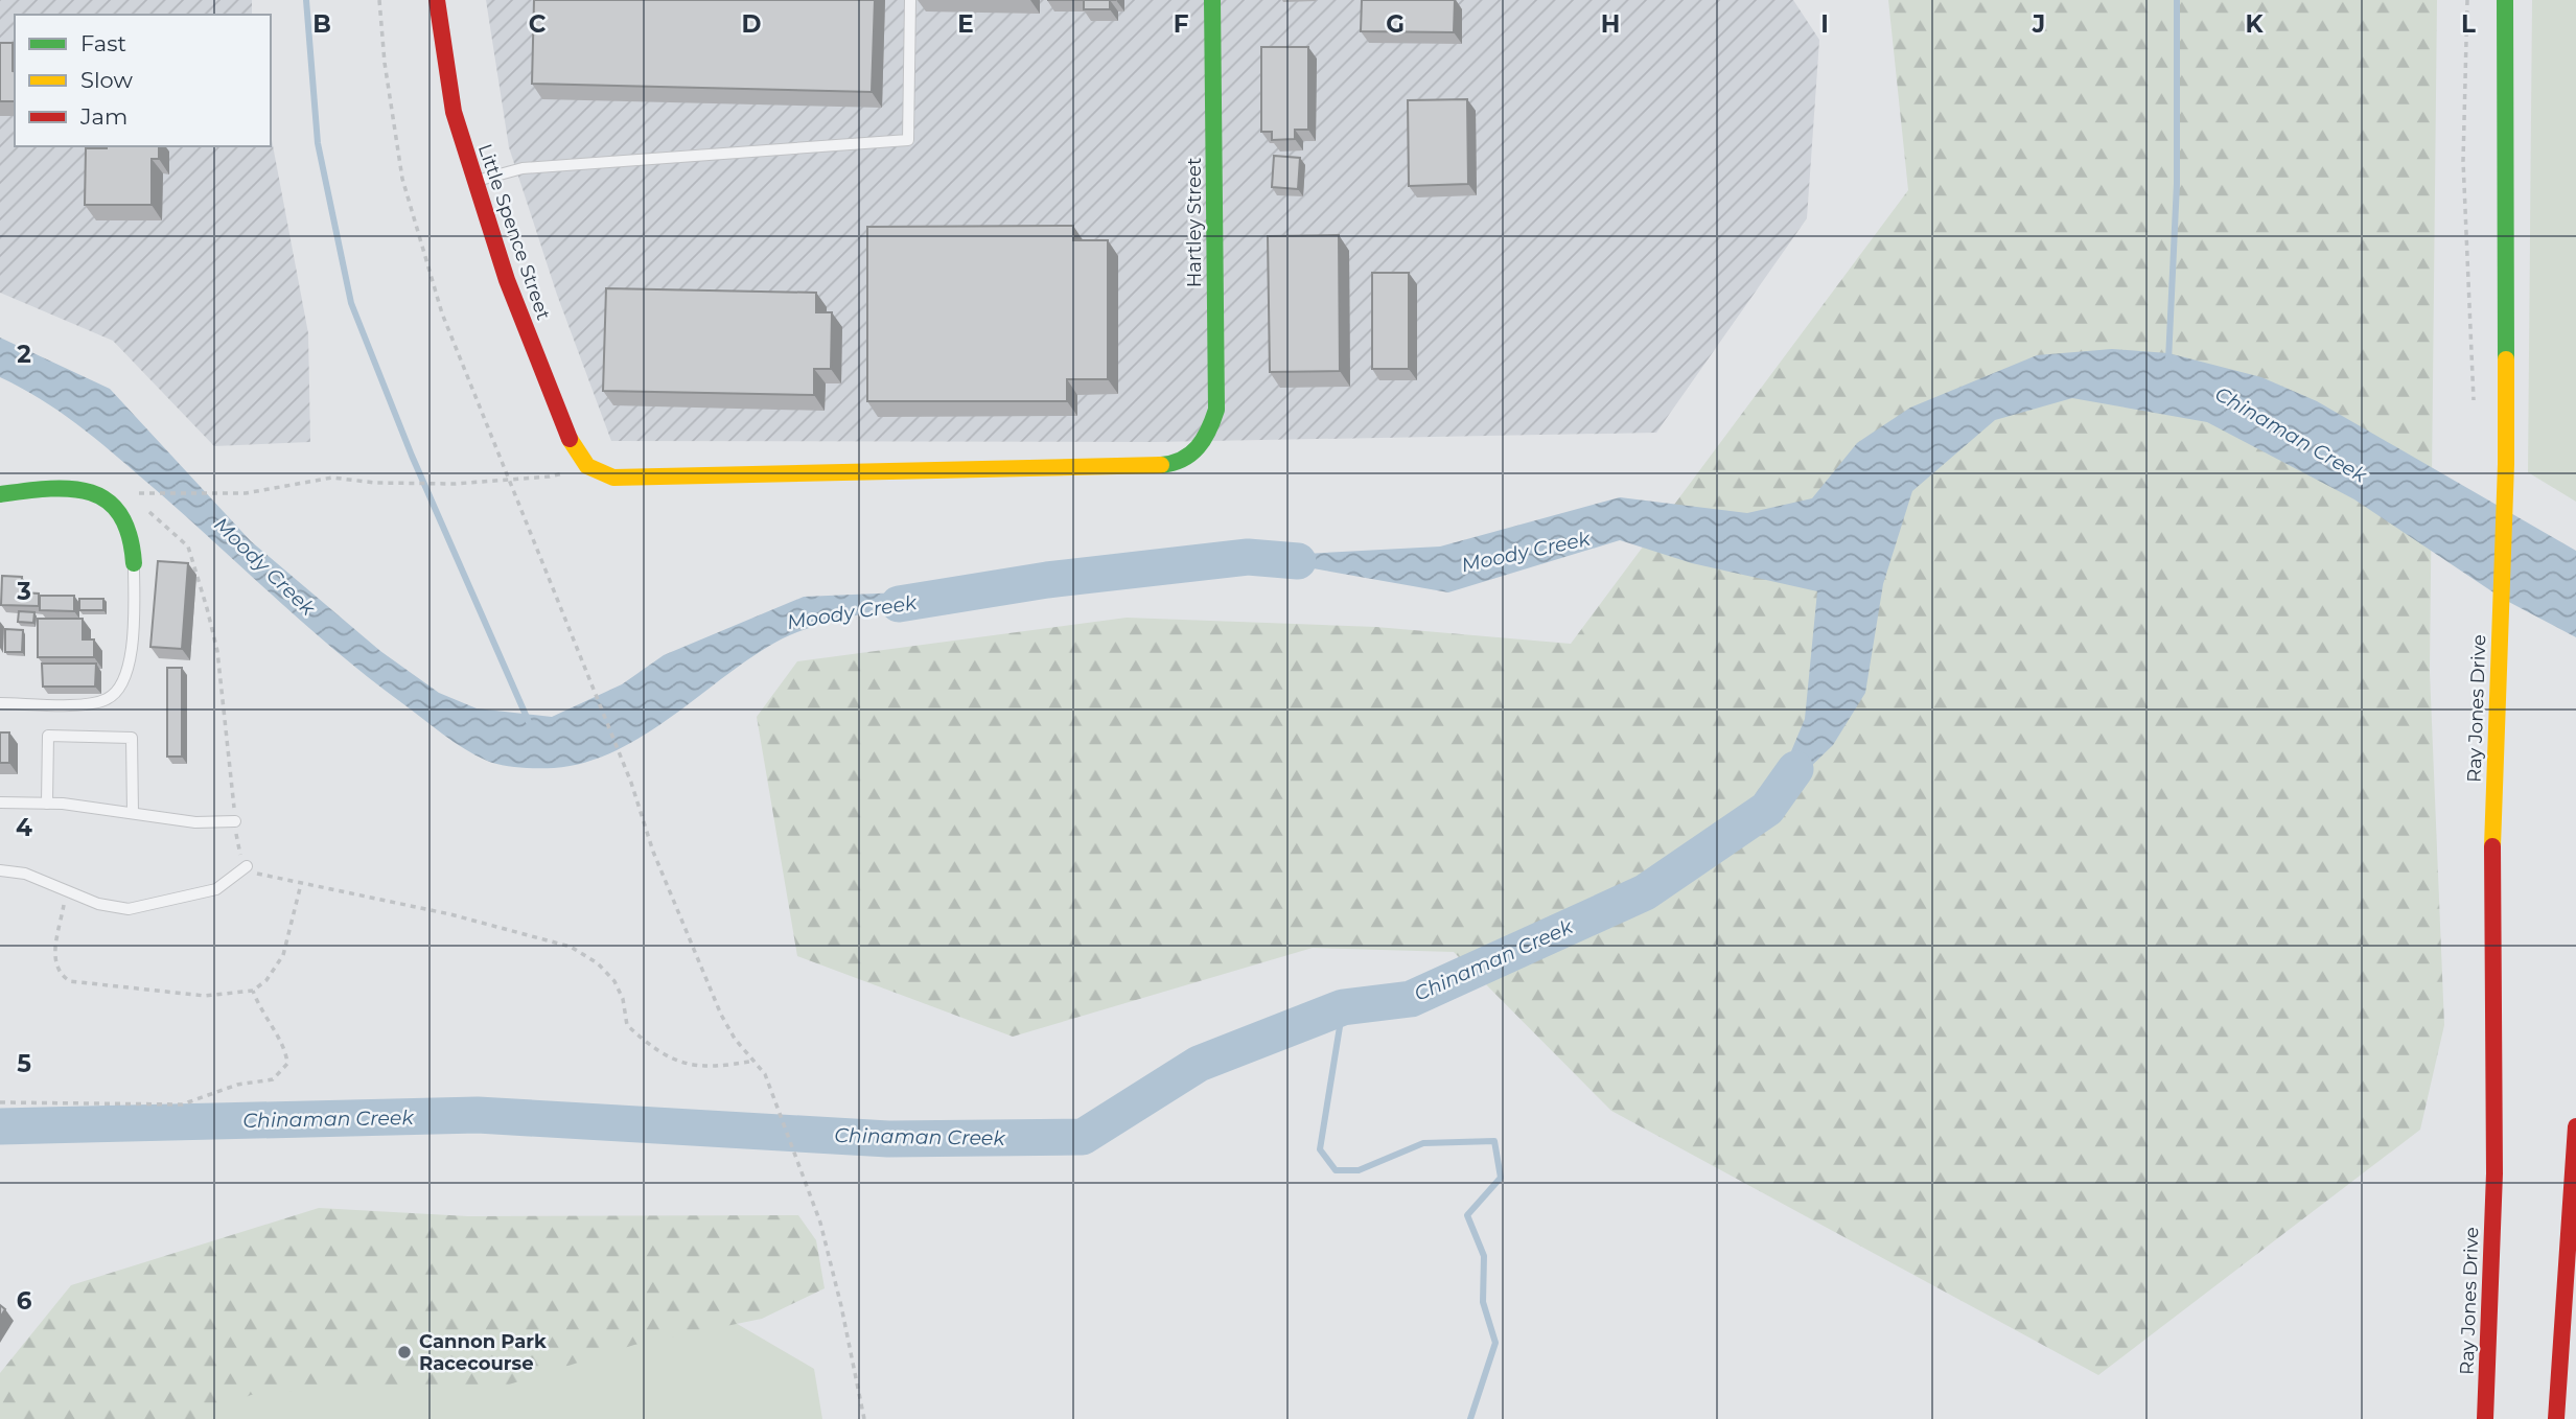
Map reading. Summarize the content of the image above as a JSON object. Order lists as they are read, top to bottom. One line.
{"streets":{"main road":["Hartley Street","Little Spence Street","Ray Jones Drive"]},"crossings":[["Hartley Street","Little Spence Street"]],"water":["Chinaman Creek","Moody Creek"],"places":["Cannon Park Racecourse"],"legend":["Fast","Slow","Jam"],"grid":{"columns":["B","C","D","E","F","G","H","I","J","K","L"],"rows":["2","3","4","5","6"]}}
